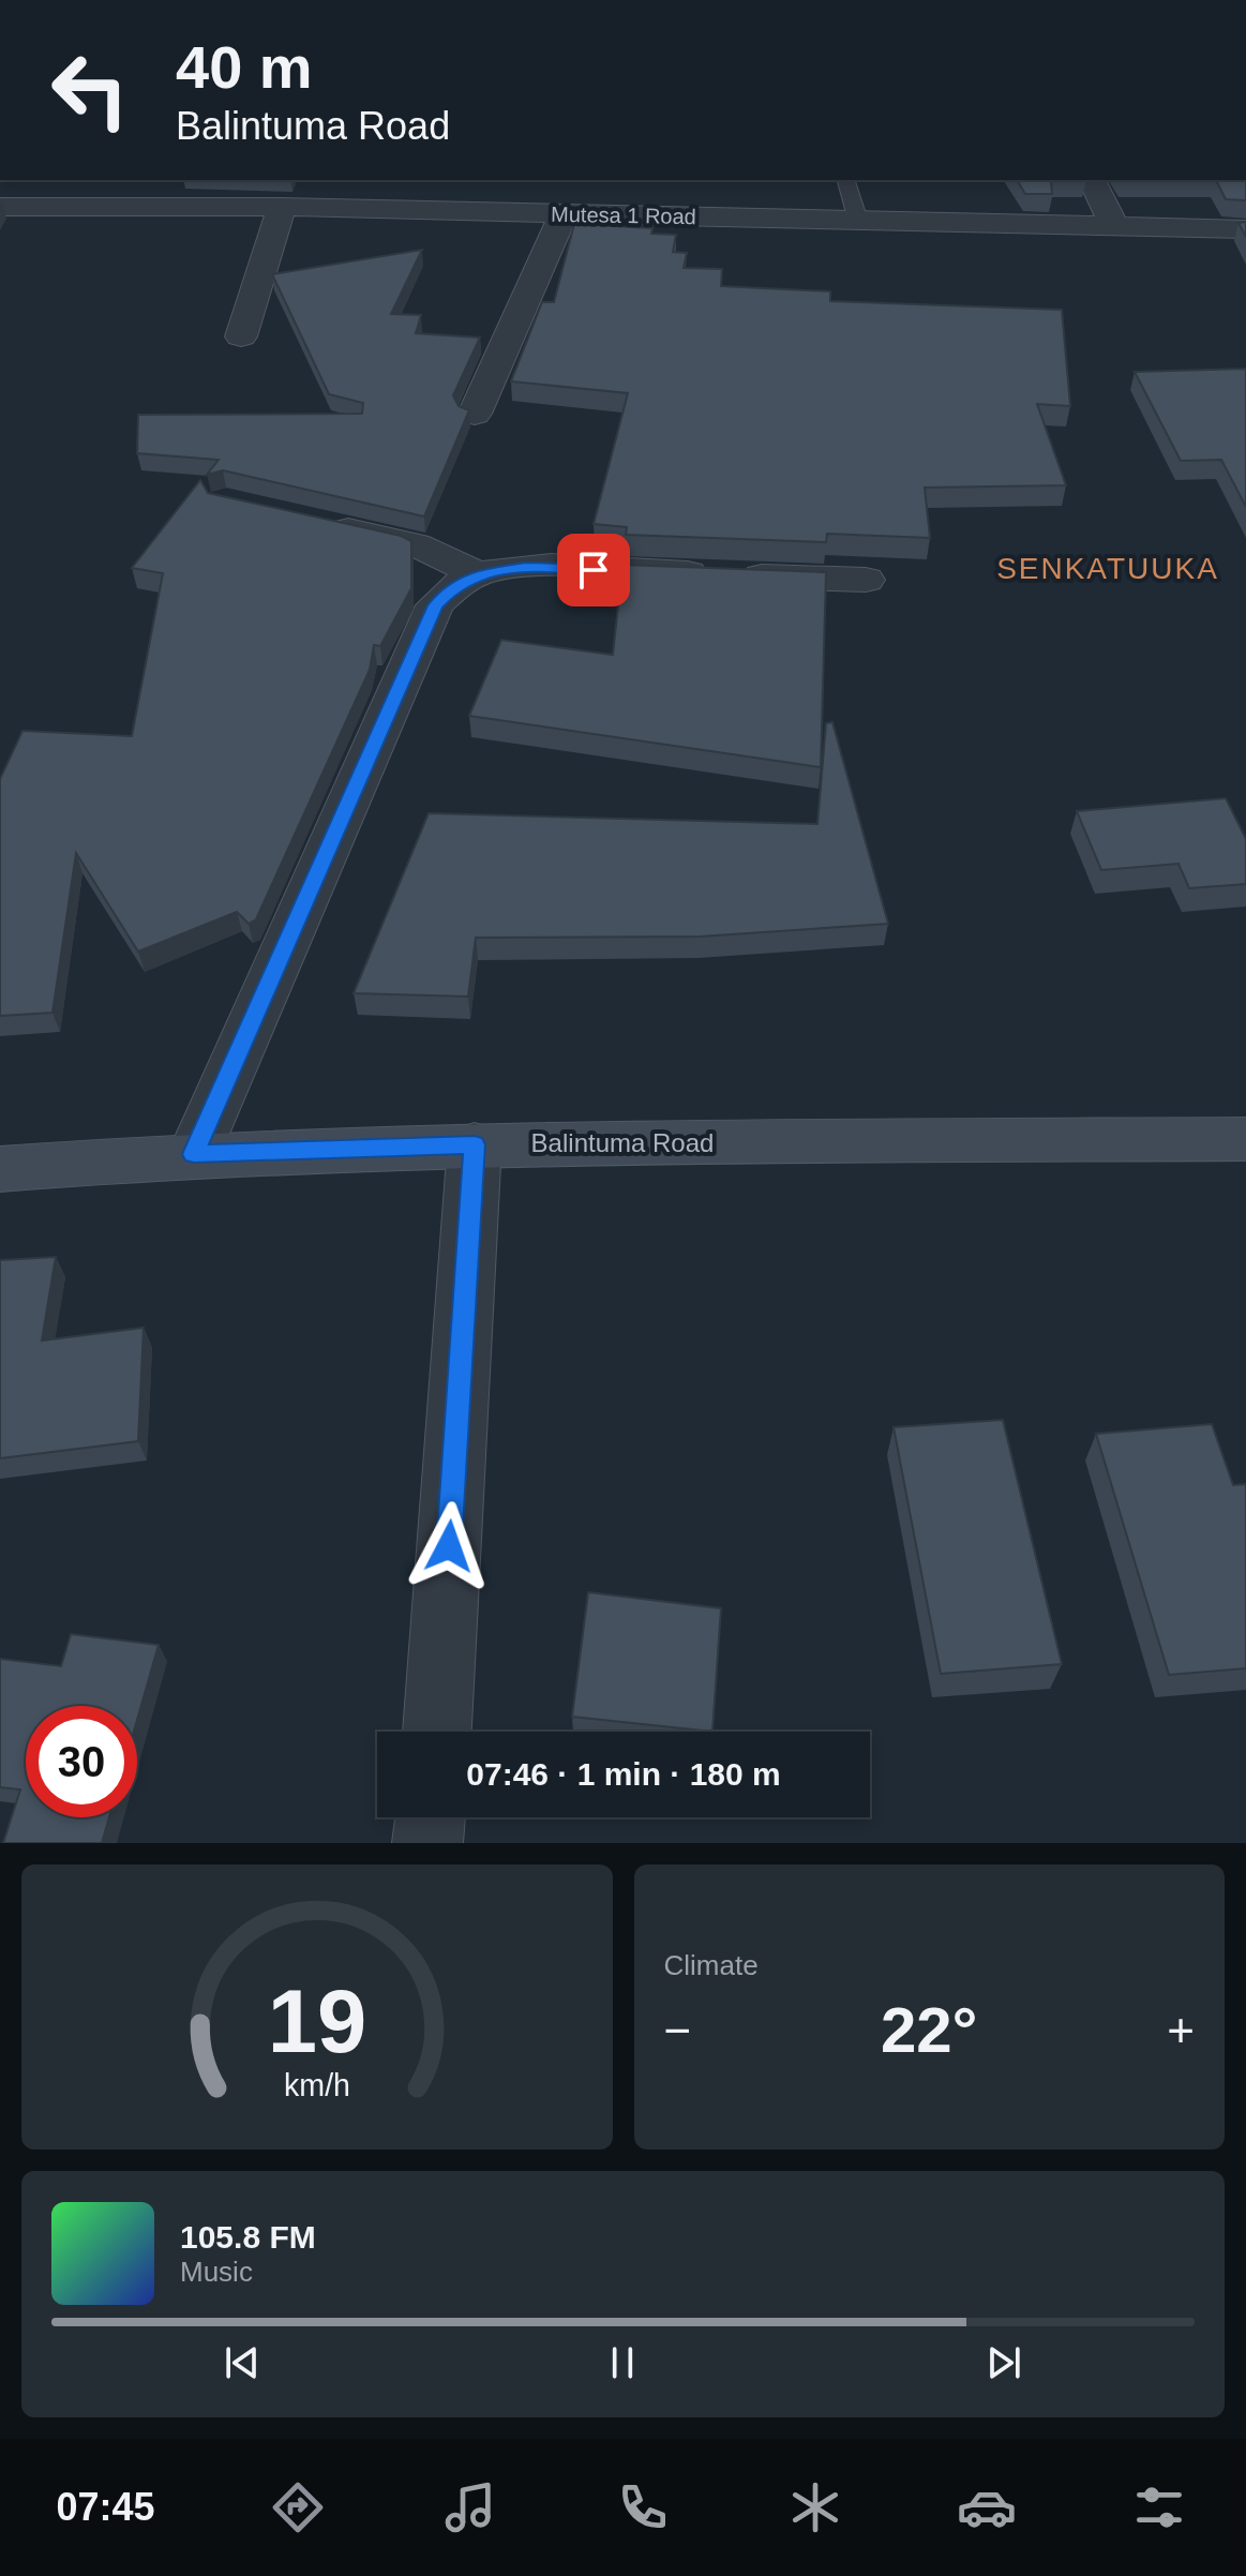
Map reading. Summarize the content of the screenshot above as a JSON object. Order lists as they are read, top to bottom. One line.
{"streets":{"main road":["Balintuma Road"],"street":["Mutesa 1 Road"]},"districts":["SENKATUUKA"],"page":{"turn":["40 m","Balintuma Road"],"limit":"30","trip":"07:46 · 1 min · 180 m","tile":"Climate","heat":["−","22°","+"],"song":["105.8 FM","Music"],"tabs":"07:45","gauge":["19","km/h"]}}
